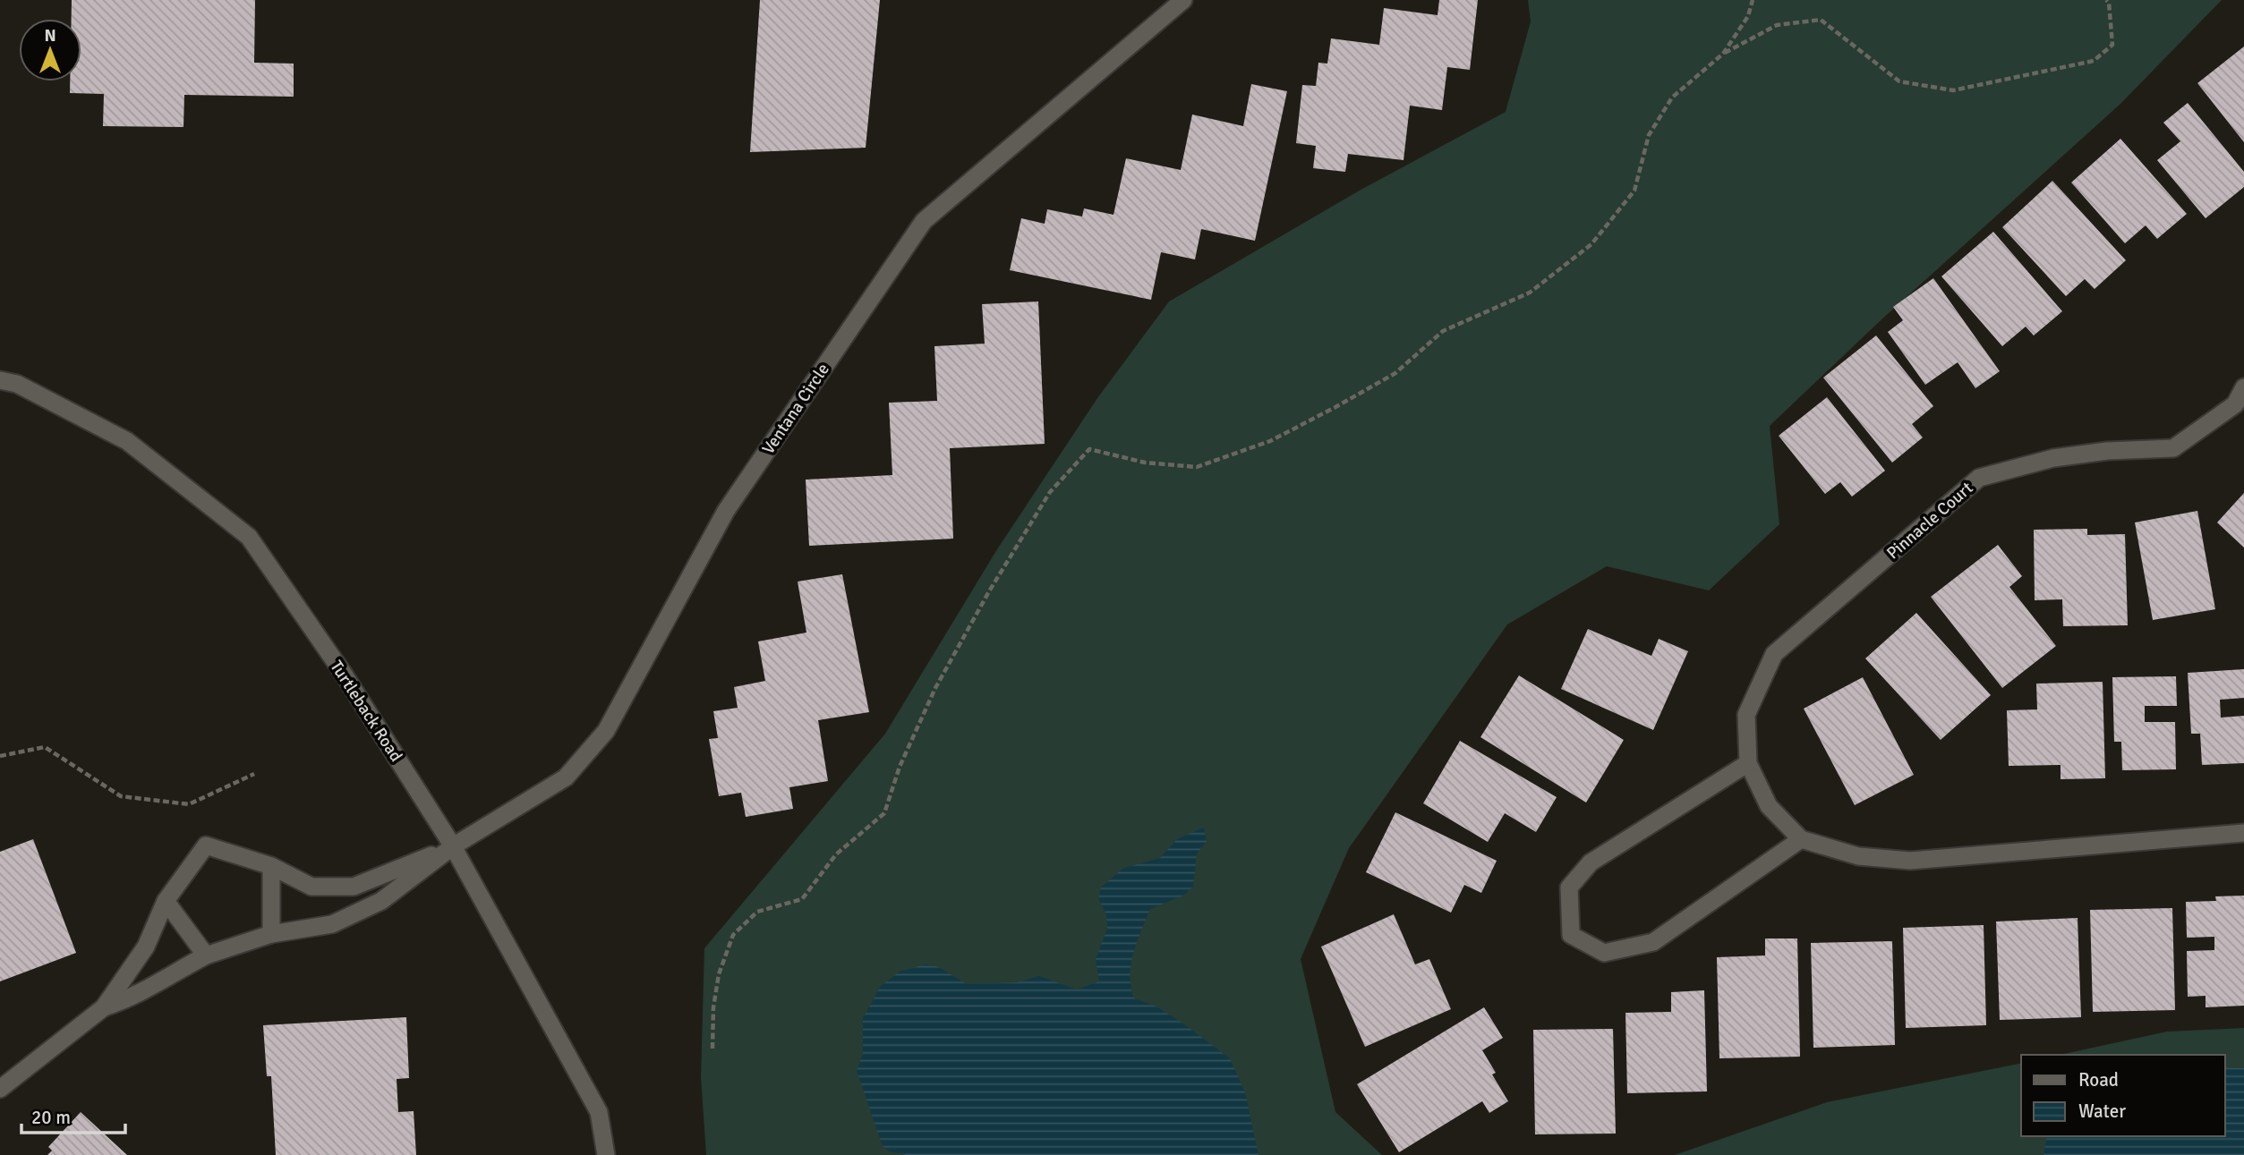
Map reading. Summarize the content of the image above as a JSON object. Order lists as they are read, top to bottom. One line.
{"streets":{"street":["Ventana Circle","Pinnacle Court","Turtleback Road"]},"crossings":[["Ventana Circle","Turtleback Road"]],"legend":["Road","Water"],"scale_bar":"20 m","north":"top"}
